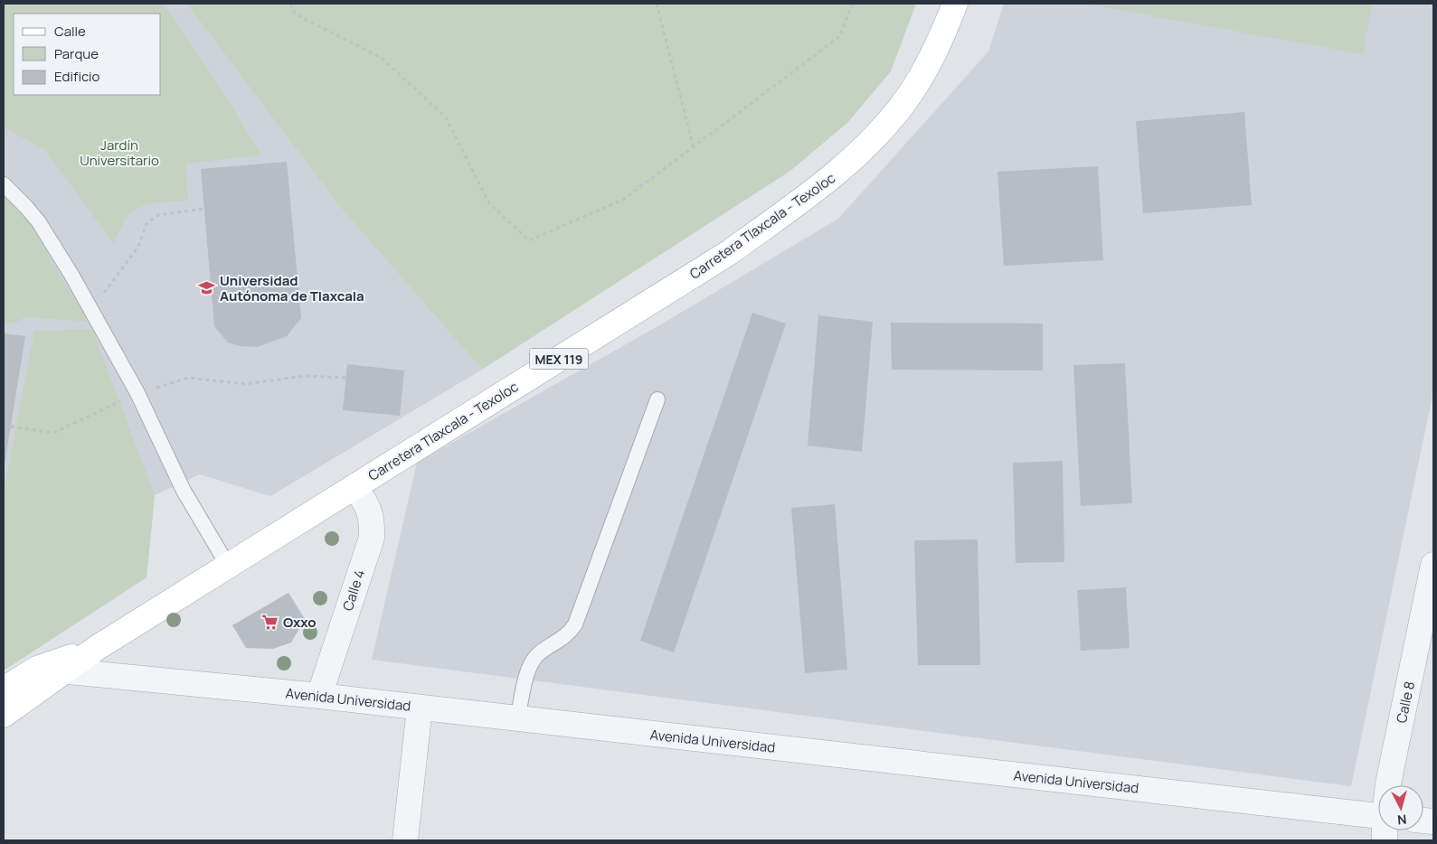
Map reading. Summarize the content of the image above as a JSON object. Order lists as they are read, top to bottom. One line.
{"streets":{"main road":["Carretera Tlaxcala - Texoloc","MEX 119"],"street":["Calle 4","Avenida Universidad","Calle 8"]},"crossings":[["Carretera Tlaxcala - Texoloc","Calle 4"],["Carretera Tlaxcala - Texoloc","Avenida Universidad"],["Calle 4","Avenida Universidad"]],"parks":["Jardín Universitario"],"places":{"school or university":["Universidad Autónoma de Tlaxcala"],"supermarket":["Oxxo"]},"legend":["Calle","Parque","Edificio"],"north":"bottom"}
